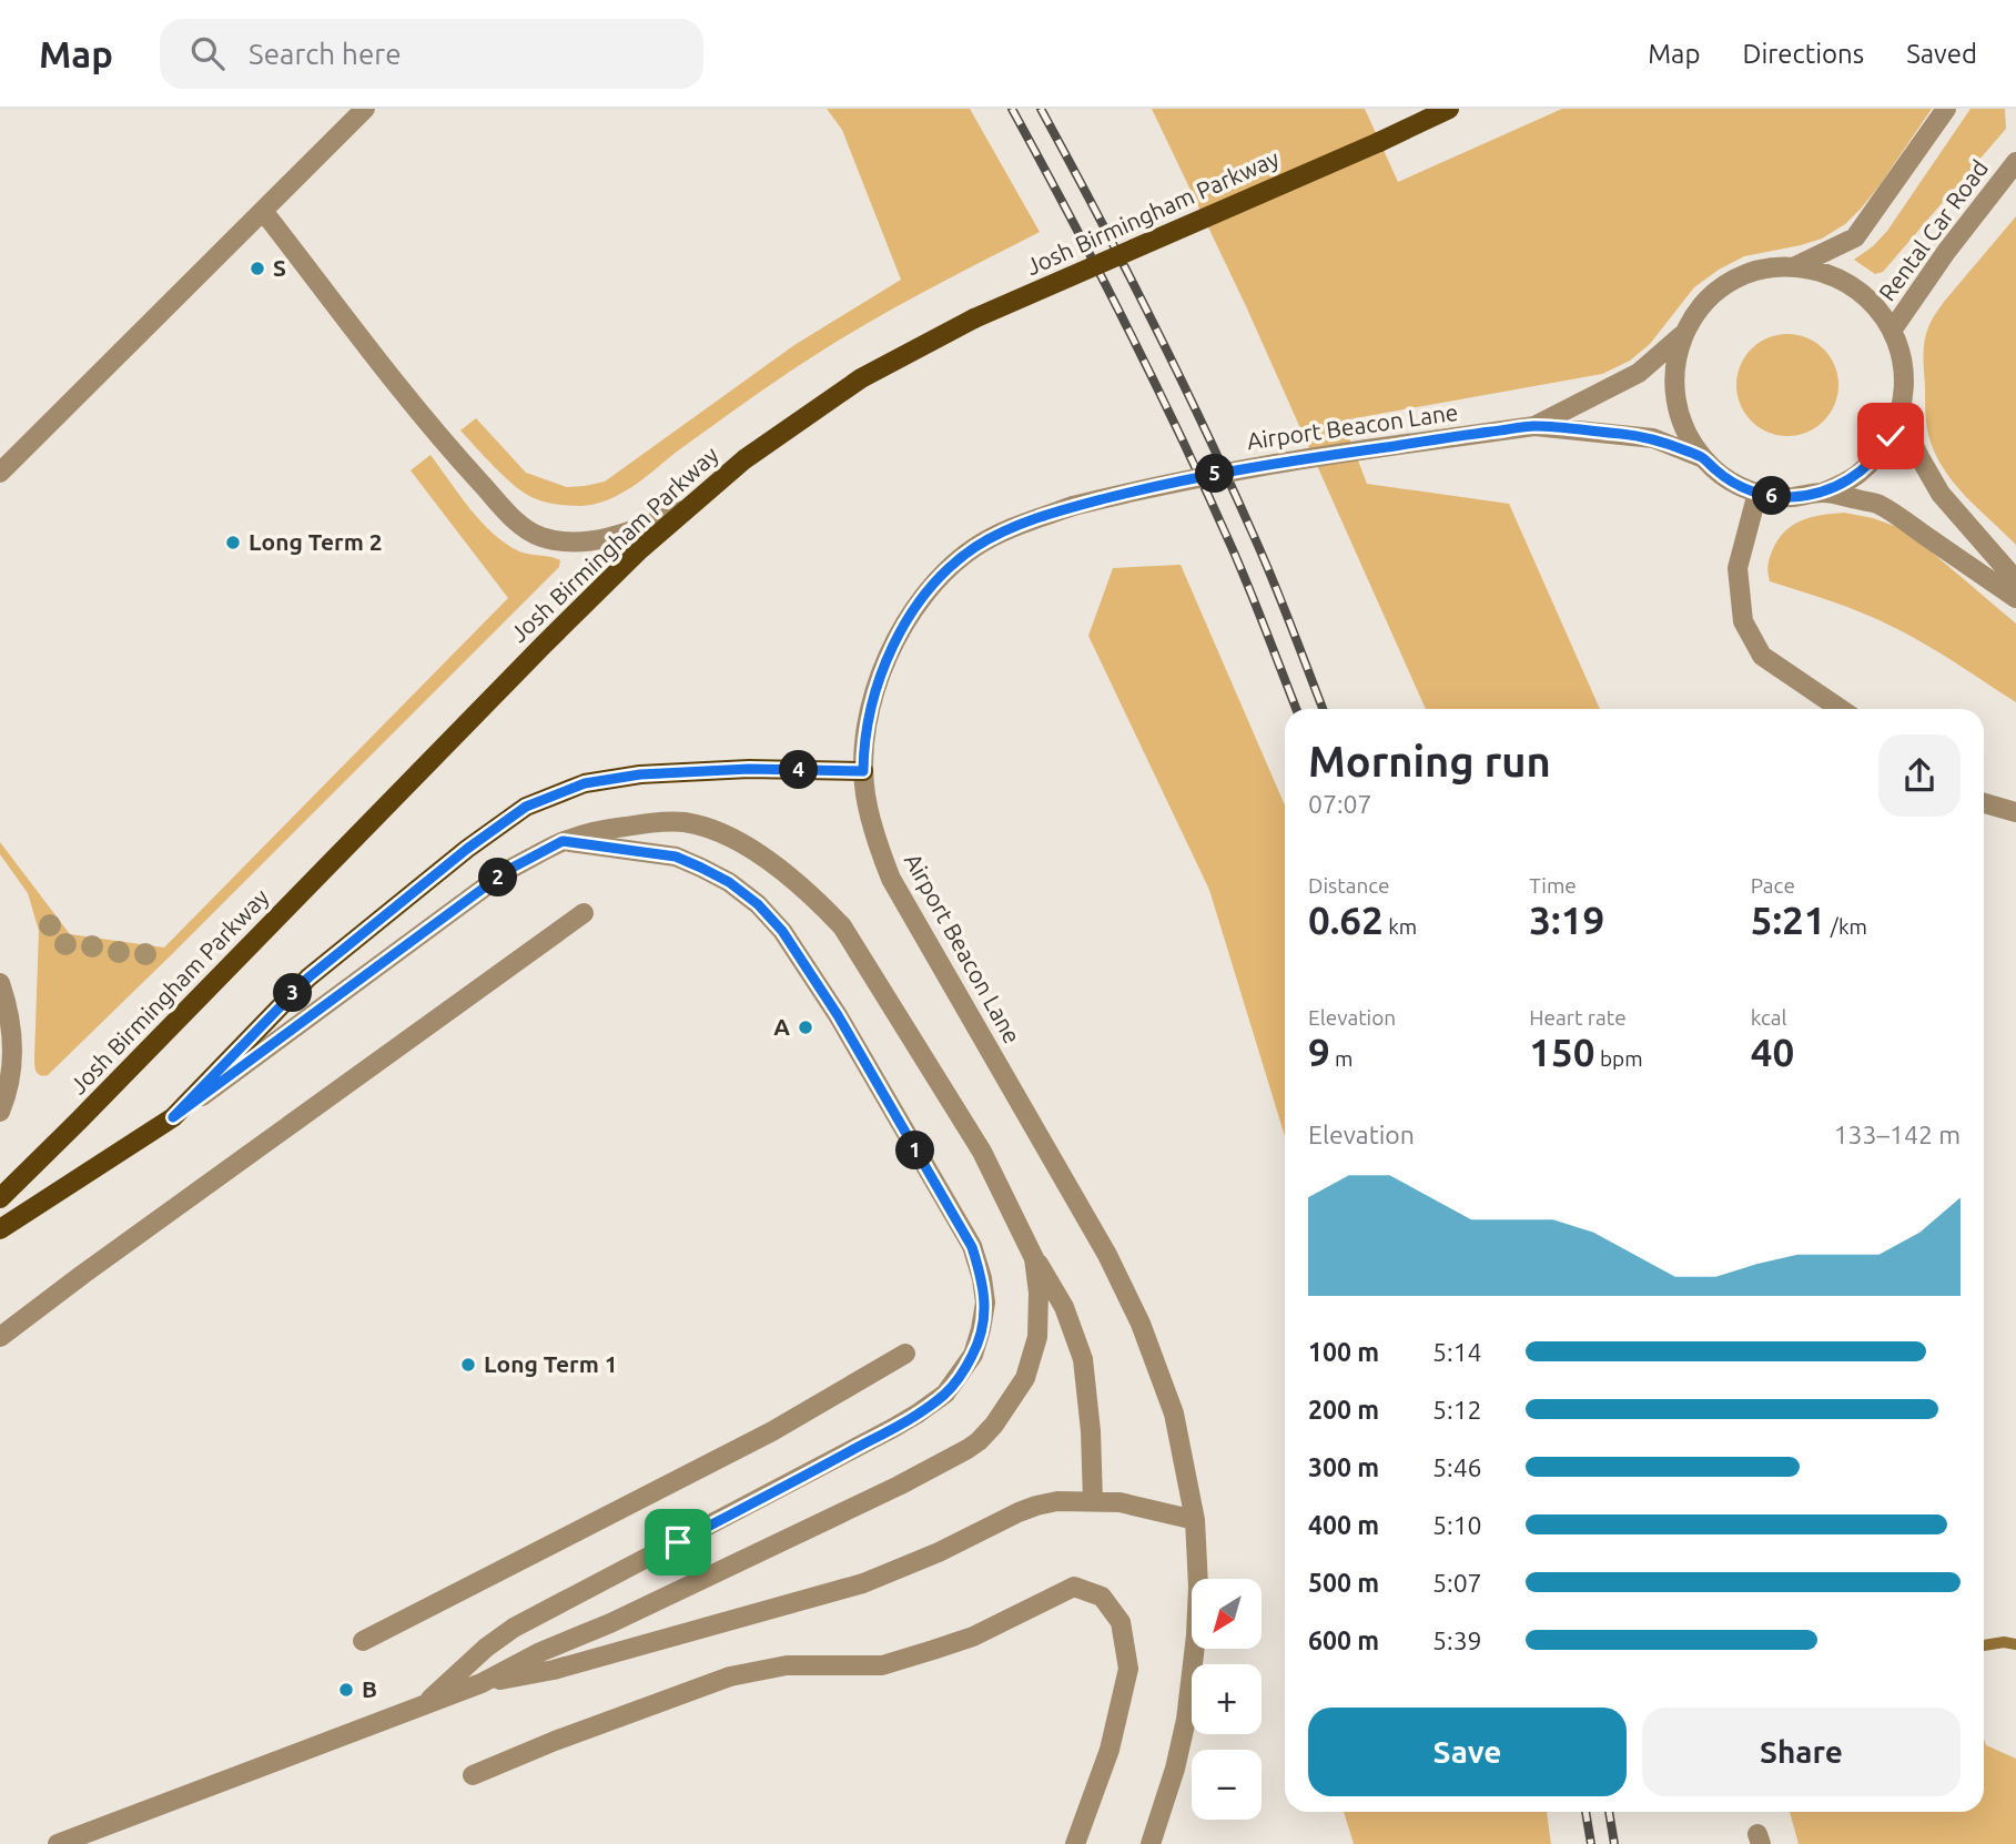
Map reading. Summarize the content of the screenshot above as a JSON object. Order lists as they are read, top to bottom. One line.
{"streets":{"main road":["Josh Birmingham Parkway"],"street":["Rental Car Road","Airport Beacon Lane"]},"crossings":[["Rental Car Road","Airport Beacon Lane"]],"places":["S","Long Term 2","A","Long Term 1","B"],"north":"bottom left","page":{"header":"Map","search":"Search here","nav":["Map","Directions","Saved"],"pins":["5","6","4","2","3","1"],"heading":["Morning run","07:07"],"stats":[["Distance","0.62 km"],["Time","3:19"],["Pace","5:21 /km"],["Elevation","9 m"],["Heart rate","150 bpm"],["kcal","40"]],"chart":["Elevation","133–142 m"],"list":[{"name":"100 m","note":"5:14"},{"name":"200 m","note":"5:12"},{"name":"300 m","note":"5:46"},{"name":"400 m","note":"5:10"},{"name":"500 m","note":"5:07"},{"name":"600 m","note":"5:39"}],"map_buttons":["+","−"],"buttons":["Save","Share"]}}
